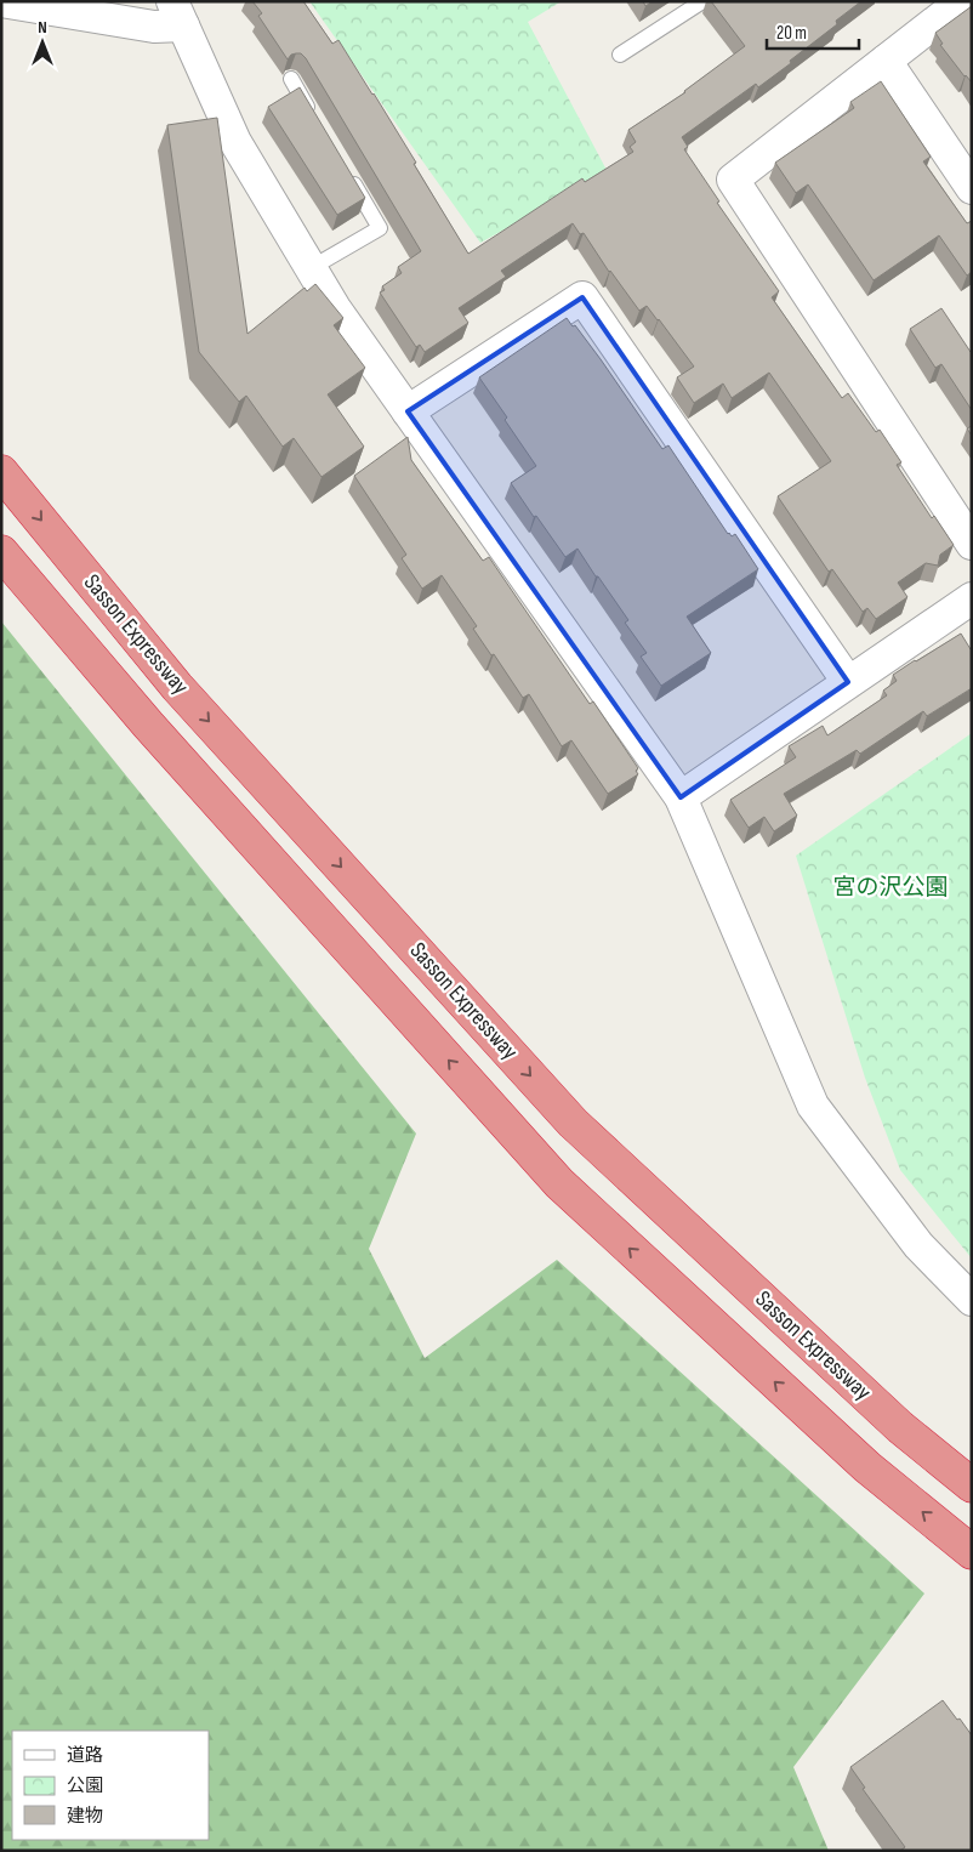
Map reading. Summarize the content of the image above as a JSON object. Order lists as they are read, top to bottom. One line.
{"streets":{"highway":["Sasson Expressway"]},"parks":["宮の沢公園"],"legend":["道路","公園","建物"],"scale_bar":"20 m","north":"top"}
